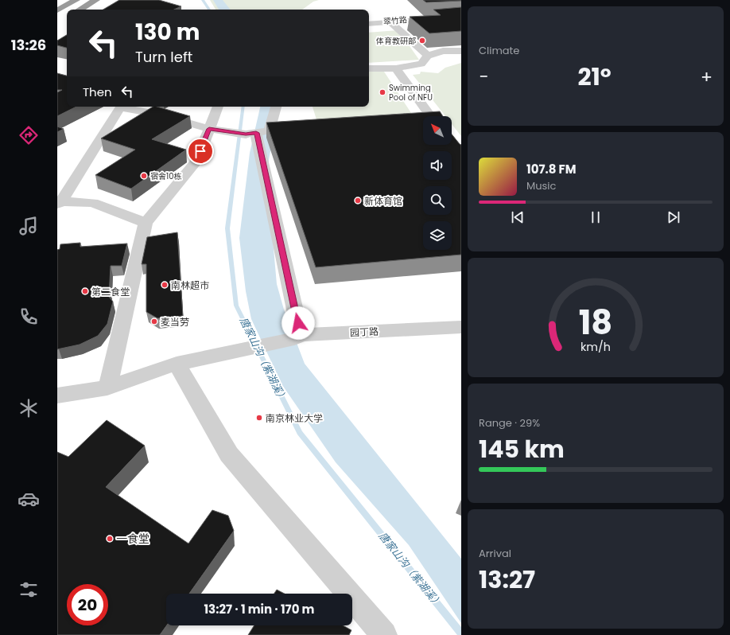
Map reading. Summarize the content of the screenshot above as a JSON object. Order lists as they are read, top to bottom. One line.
{"streets":{"lane":["翠竹路","园丁路"]},"water":["唐家山沟（紫湖溪）"],"places":["体育教研部","Swimming Pool of NFU","宿舍10栋","新体育馆","南林超市","第二食堂","麦当劳","南京林业大学","一食堂"],"north":"top left","page":{"tabs":"13:26","tile":["Climate",["Range · 29%","145 km"],["Arrival","13:27"]],"turn":["130 m","Turn left"],"heat":["−","21°","+"],"then":"Then","song":["107.8 FM","Music"],"limit":"20","trip":"13:27 · 1 min · 170 m","gauge":["18","km/h"]}}
